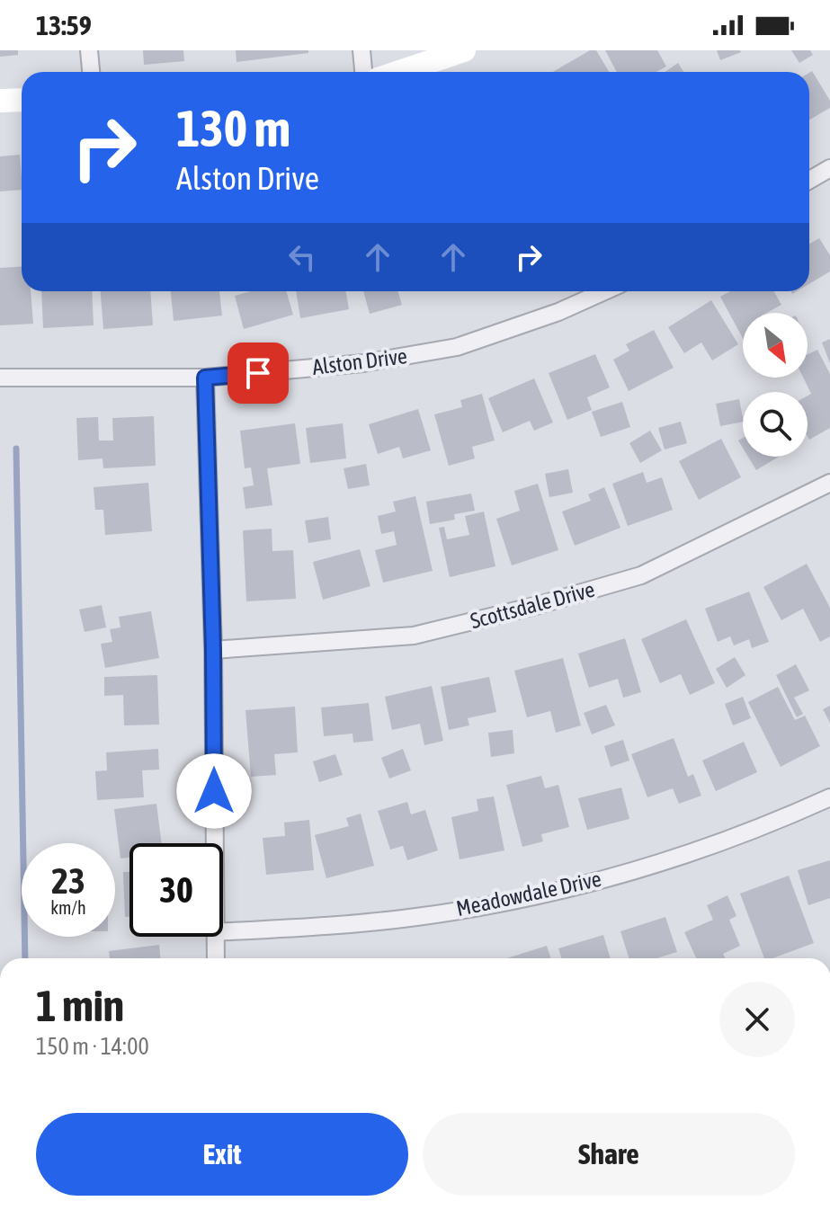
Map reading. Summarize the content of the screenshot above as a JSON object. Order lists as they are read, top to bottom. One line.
{"streets":{"street":["Alston Drive","Scottsdale Drive","Meadowdale Drive"]},"north":"bottom right","page":{"status":"13:59","turn":["130 m","Alston Drive"],"speed":"23 km/h","limit":"30","heading":["1 min","150 m · 14:00"],"buttons":["Exit","Share"]}}
